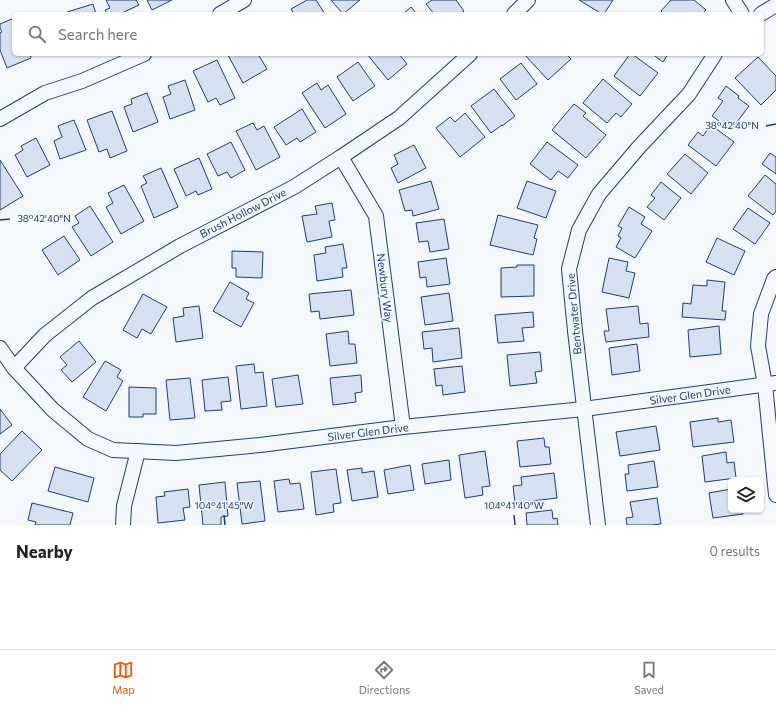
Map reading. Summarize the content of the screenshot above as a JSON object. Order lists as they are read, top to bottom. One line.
{"streets":{"street":["Brush Hollow Drive","Newbury Way","Bentwater Drive","Silver Glen Drive"]},"crossings":[["Brush Hollow Drive","Newbury Way"],["Brush Hollow Drive","Silver Glen Drive"],["Newbury Way","Silver Glen Drive"],["Bentwater Drive","Silver Glen Drive"]],"page":{"search":"Search here","heading":["Nearby","0 results"],"nav":["Map","Directions","Saved"]},"coordinates":["38°42'40\"N","104°41'45\"W","104°41'40\"W"]}
